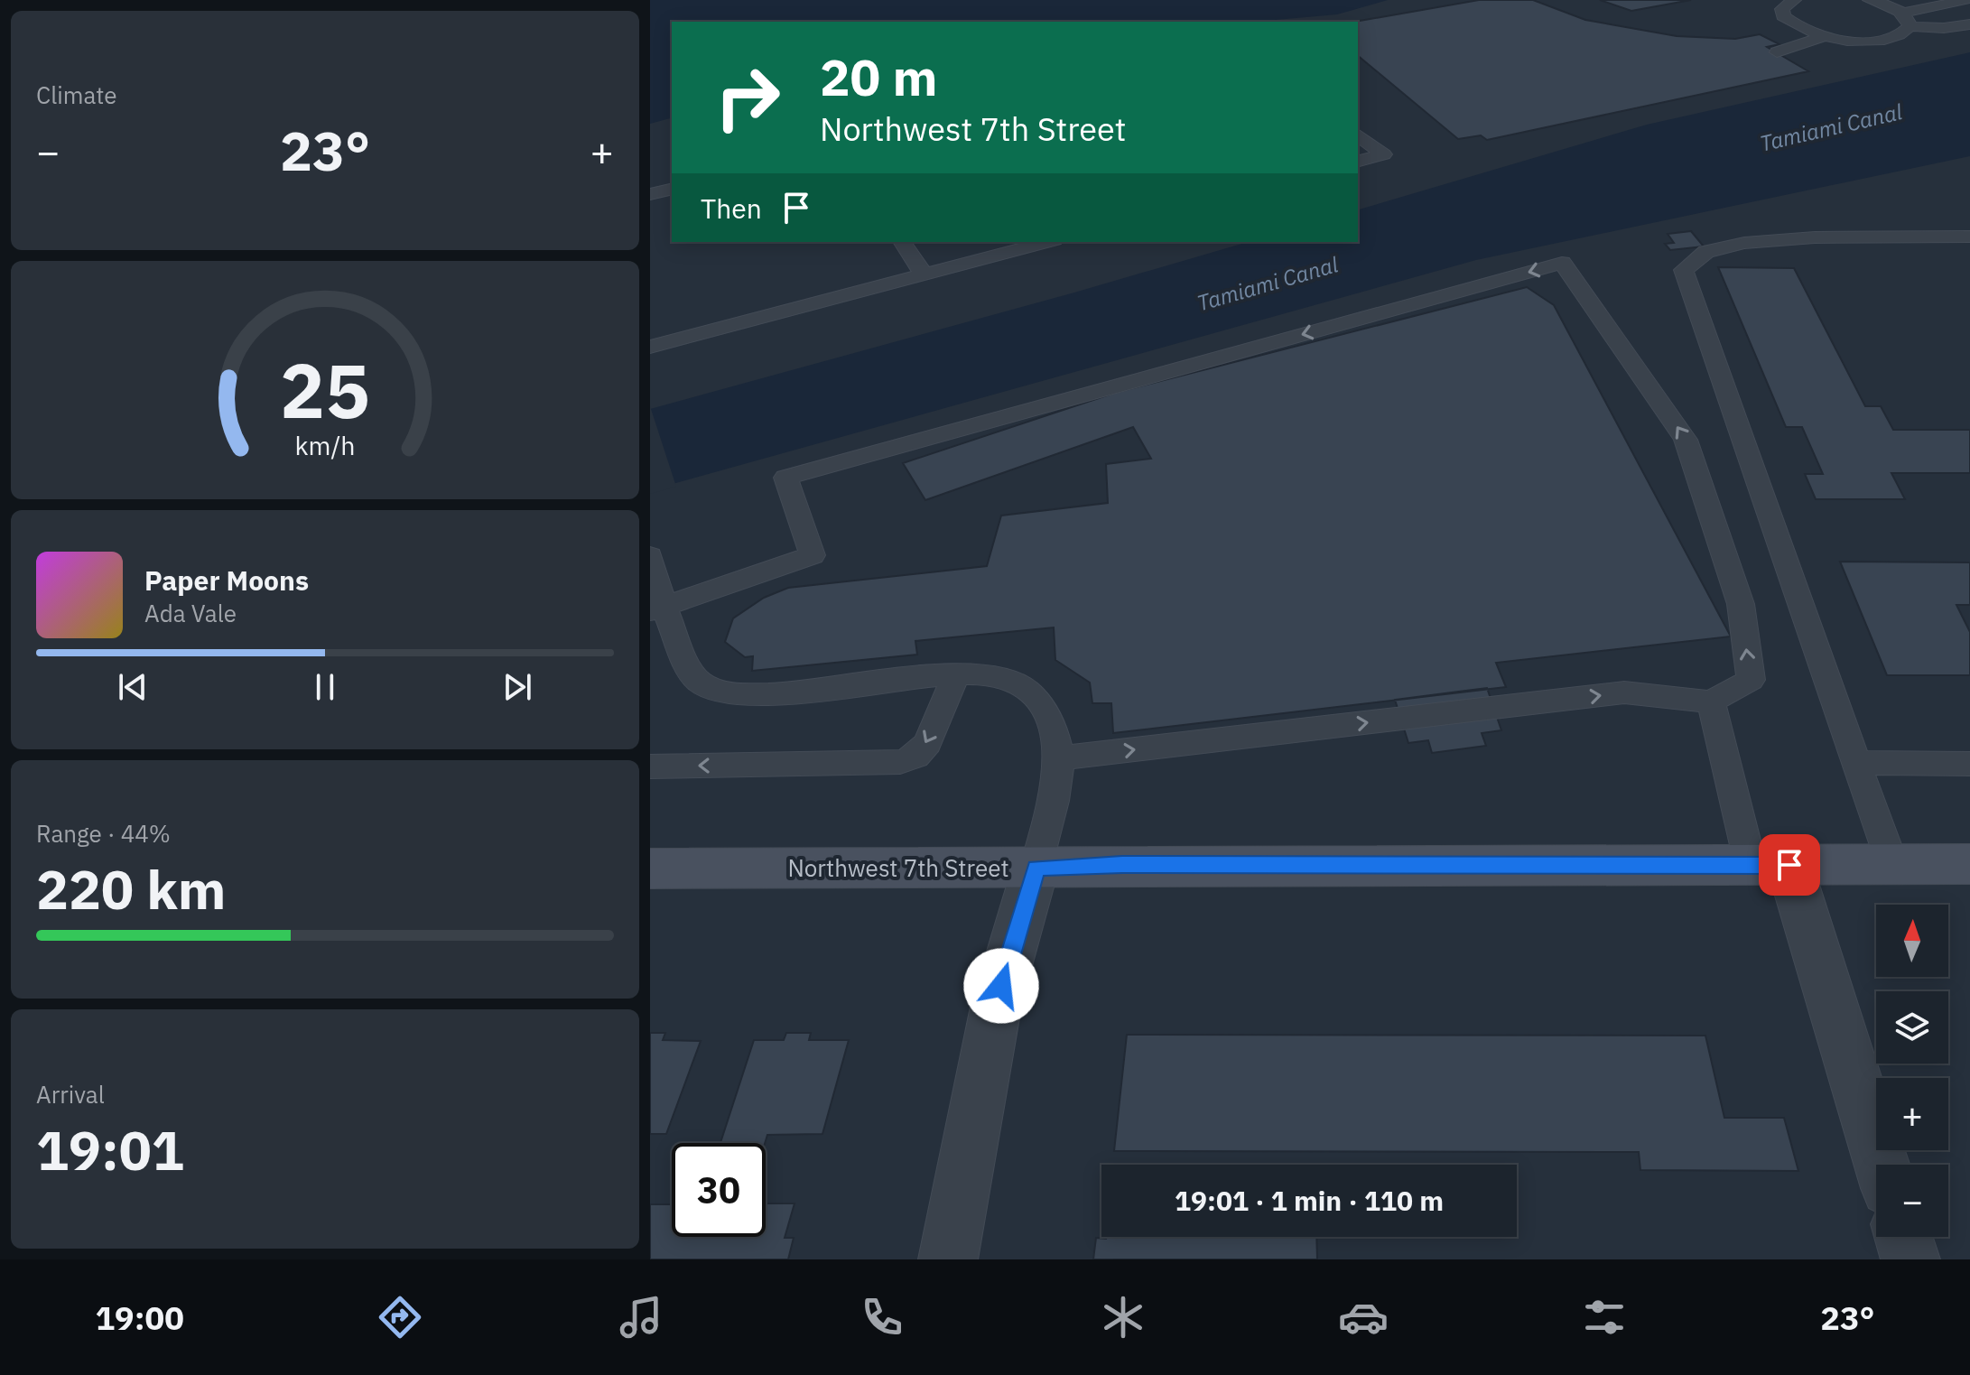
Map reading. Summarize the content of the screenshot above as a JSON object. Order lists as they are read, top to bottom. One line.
{"streets":{"main road":["Northwest 7th Street"]},"water":["Tamiami Canal"],"north":"top","page":{"tile":["Climate",["Range · 44%","220 km"],["Arrival","19:01"]],"turn":["20 m","Northwest 7th Street"],"heat":["−","23°","+"],"then":"Then","song":["Paper Moons","Ada Vale"],"map_buttons":["+","−"],"limit":"30","trip":"19:01 · 1 min · 110 m","tabs":["19:00","23°"],"gauge":["25","km/h"]}}
